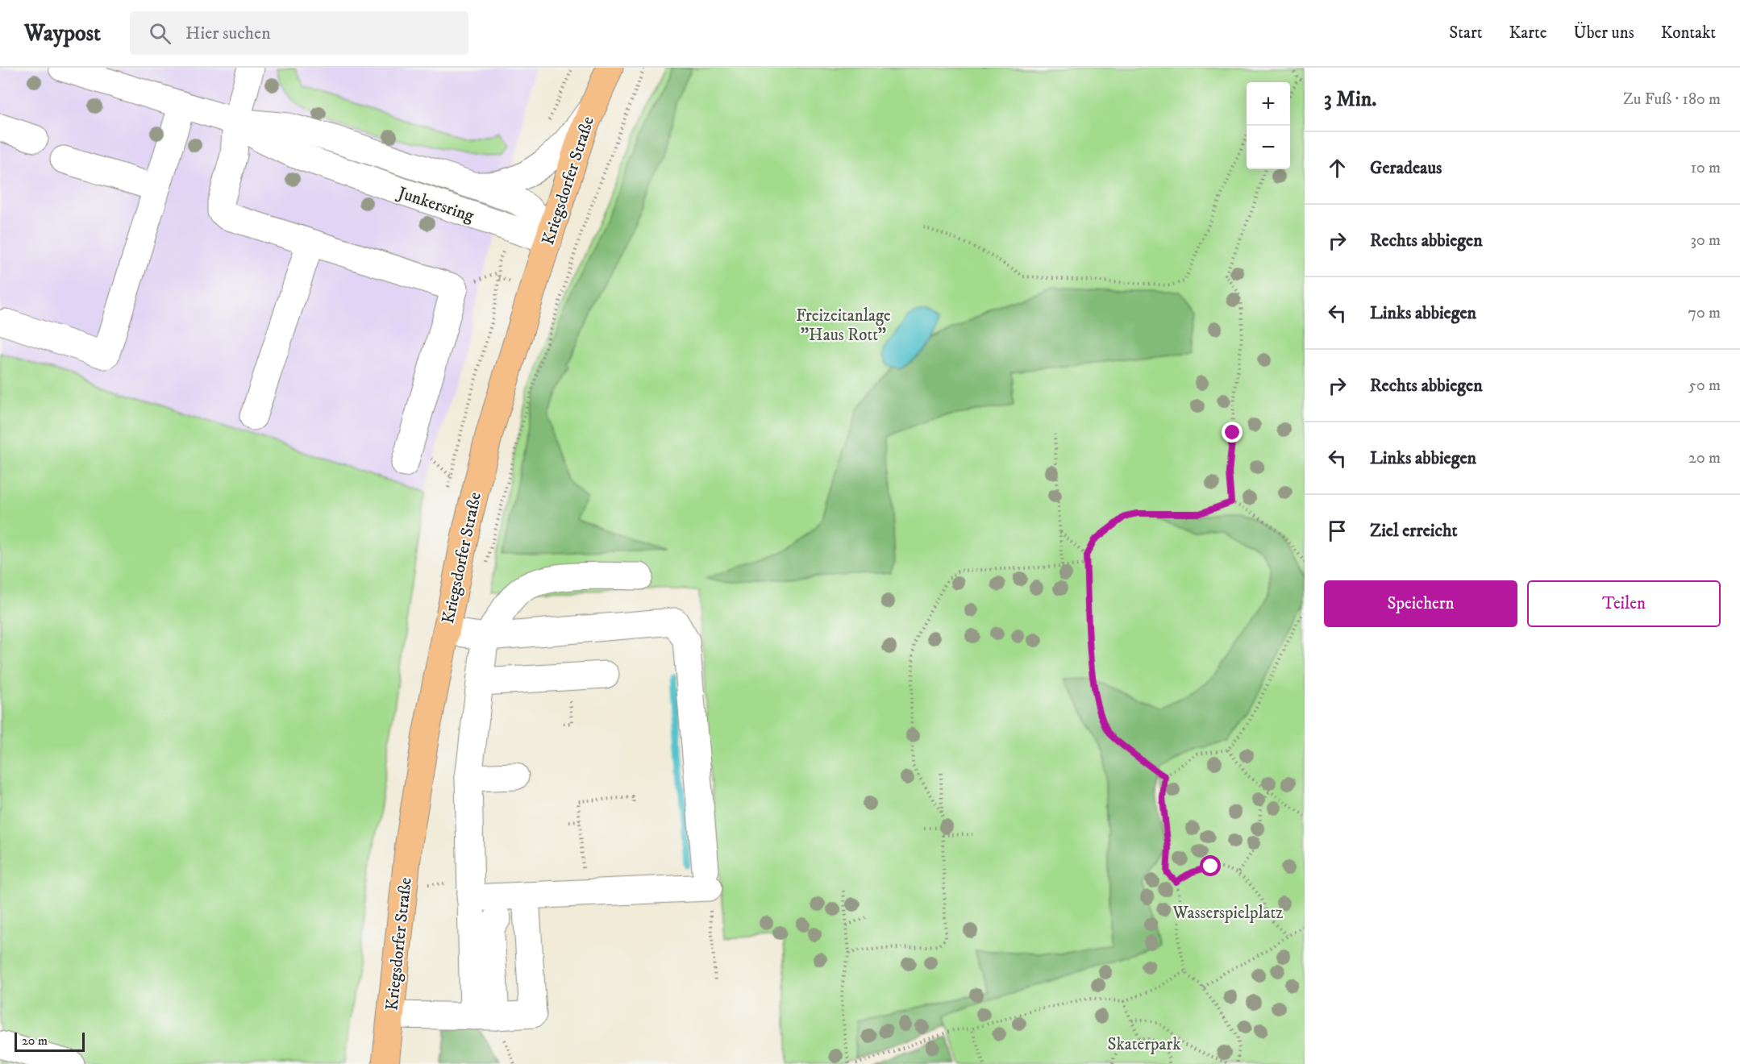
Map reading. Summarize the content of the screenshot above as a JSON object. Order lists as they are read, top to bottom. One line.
{"streets":{"main road":["Kriegsdorfer Straße"],"street":["Junkersring"]},"crossings":[["Kriegsdorfer Straße","Junkersring"]],"parks":["Freizeitanlage \"Haus Rott\"","Wasserspielplatz","Skaterpark"],"scale_bar":"20 m","page":{"header":"Waypost","search":"Hier suchen","nav":["Start","Karte","Über uns","Kontakt"],"heading":["3 Min.","Zu Fuß · 180 m"],"map_buttons":["+","−"],"list":[["Geradeaus","10 m"],["Rechts abbiegen","30 m"],["Links abbiegen","70 m"],["Rechts abbiegen","50 m"],["Links abbiegen","20 m"],"Ziel erreicht"],"buttons":["Speichern","Teilen"],"scale":"20 m"}}
